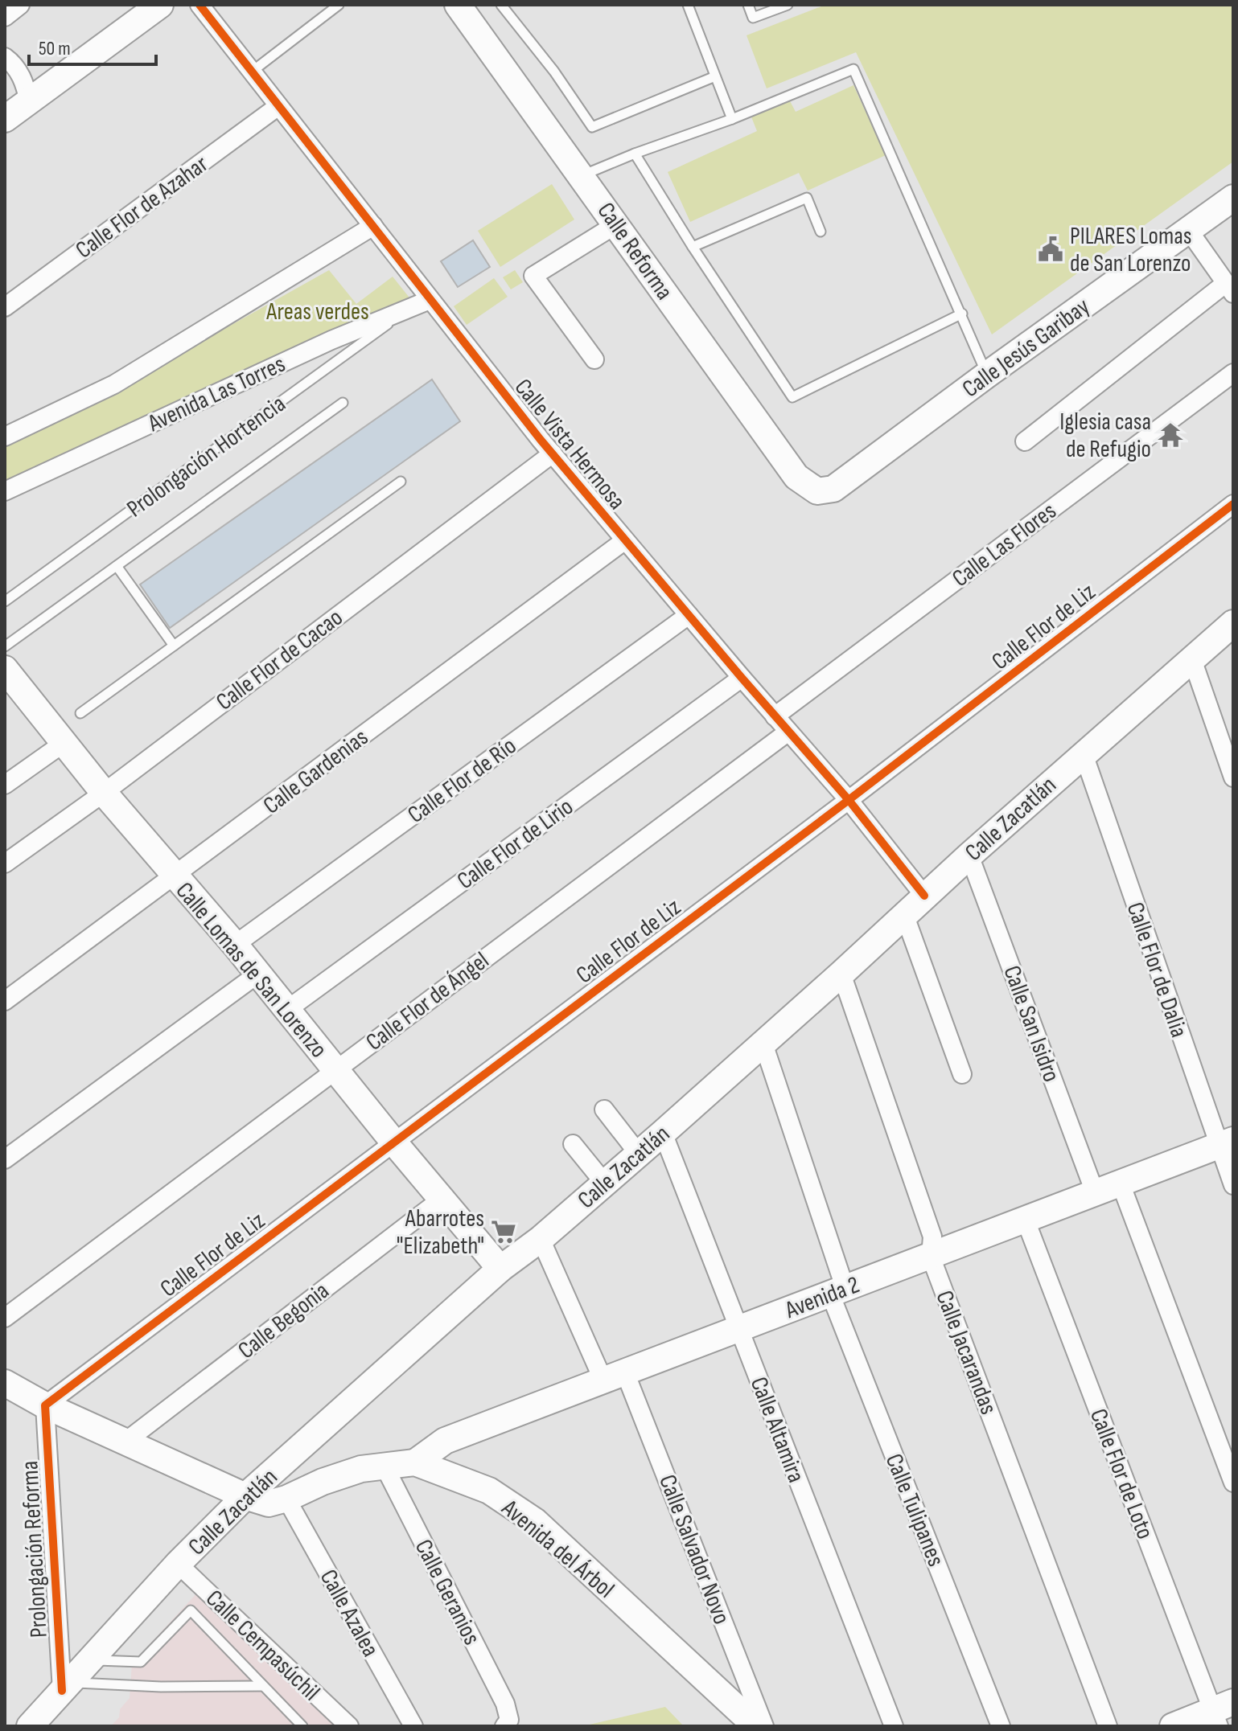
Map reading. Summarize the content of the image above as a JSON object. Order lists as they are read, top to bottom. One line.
{"streets":{"street":["Calle Flor de Azahar","Calle Reforma","Calle Jesús Garibay","Avenida Las Torres","Calle Vista Hermosa","Calle Las Flores","Calle Flor de Liz","Calle Flor de Cacao","Calle Gardenias","Calle Flor de Río","Calle Zacatlán","Calle Flor de Lirio","Calle Lomas de San Lorenzo","Calle Flor de Dalia","Calle Flor de Ángel","Calle San Isidro","Avenida 2","Calle Begonia","Calle Jacarandas","Calle Altamira","Calle Flor de Loto","Calle Tulipanes","Avenida del Árbol","Prolongación Reforma","Calle Salvador Novo","Calle Geranios","Calle Azalea","Calle Cempasúchil"],"lane":["Prolongación Hortencia"]},"crossings":[["Calle Flor de Azahar","Calle Vista Hermosa"],["Calle Reforma","Calle Jesús Garibay"],["Avenida Las Torres","Calle Vista Hermosa"],["Avenida Las Torres","Prolongación Hortencia"],["Calle Vista Hermosa","Calle Las Flores"],["Calle Vista Hermosa","Calle Flor de Liz"],["Calle Vista Hermosa","Calle Flor de Cacao"],["Calle Vista Hermosa","Calle Gardenias"],["Calle Vista Hermosa","Calle Flor de Río"],["Calle Vista Hermosa","Calle Zacatlán"],["Calle Vista Hermosa","Calle Flor de Lirio"],["Calle Vista Hermosa","Calle Flor de Ángel"],["Calle Flor de Liz","Calle Lomas de San Lorenzo"],["Calle Flor de Liz","Avenida del Árbol"],["Calle Flor de Liz","Prolongación Reforma"],["Calle Flor de Cacao","Calle Lomas de San Lorenzo"],["Calle Gardenias","Calle Lomas de San Lorenzo"],["Calle Flor de Río","Calle Lomas de San Lorenzo"],["Calle Zacatlán","Calle Lomas de San Lorenzo"],["Calle Zacatlán","Calle Flor de Dalia"],["Calle Zacatlán","Calle San Isidro"],["Calle Zacatlán","Calle Jacarandas"],["Calle Zacatlán","Calle Altamira"],["Calle Zacatlán","Calle Tulipanes"],["Calle Zacatlán","Avenida del Árbol"],["Calle Zacatlán","Prolongación Reforma"],["Calle Zacatlán","Calle Salvador Novo"],["Calle Zacatlán","Calle Cempasúchil"],["Calle Flor de Lirio","Calle Lomas de San Lorenzo"],["Calle Lomas de San Lorenzo","Calle Flor de Ángel"],["Calle Lomas de San Lorenzo","Calle Begonia"],["Calle Flor de Dalia","Avenida 2"],["Calle San Isidro","Avenida 2"],["Avenida 2","Calle Jacarandas"],["Avenida 2","Calle Altamira"],["Avenida 2","Calle Flor de Loto"],["Avenida 2","Calle Tulipanes"],["Avenida 2","Avenida del Árbol"],["Avenida 2","Calle Salvador Novo"],["Calle Begonia","Avenida del Árbol"],["Avenida del Árbol","Prolongación Reforma"],["Avenida del Árbol","Calle Geranios"],["Avenida del Árbol","Calle Azalea"]],"parks":["Areas verdes"],"places":{"public building":["PILARES Lomas de San Lorenzo"],"temple":["Iglesia casa de Refugio"],"supermarket":["Abarrotes \"Elizabeth\""]},"scale_bar":"50 m"}
